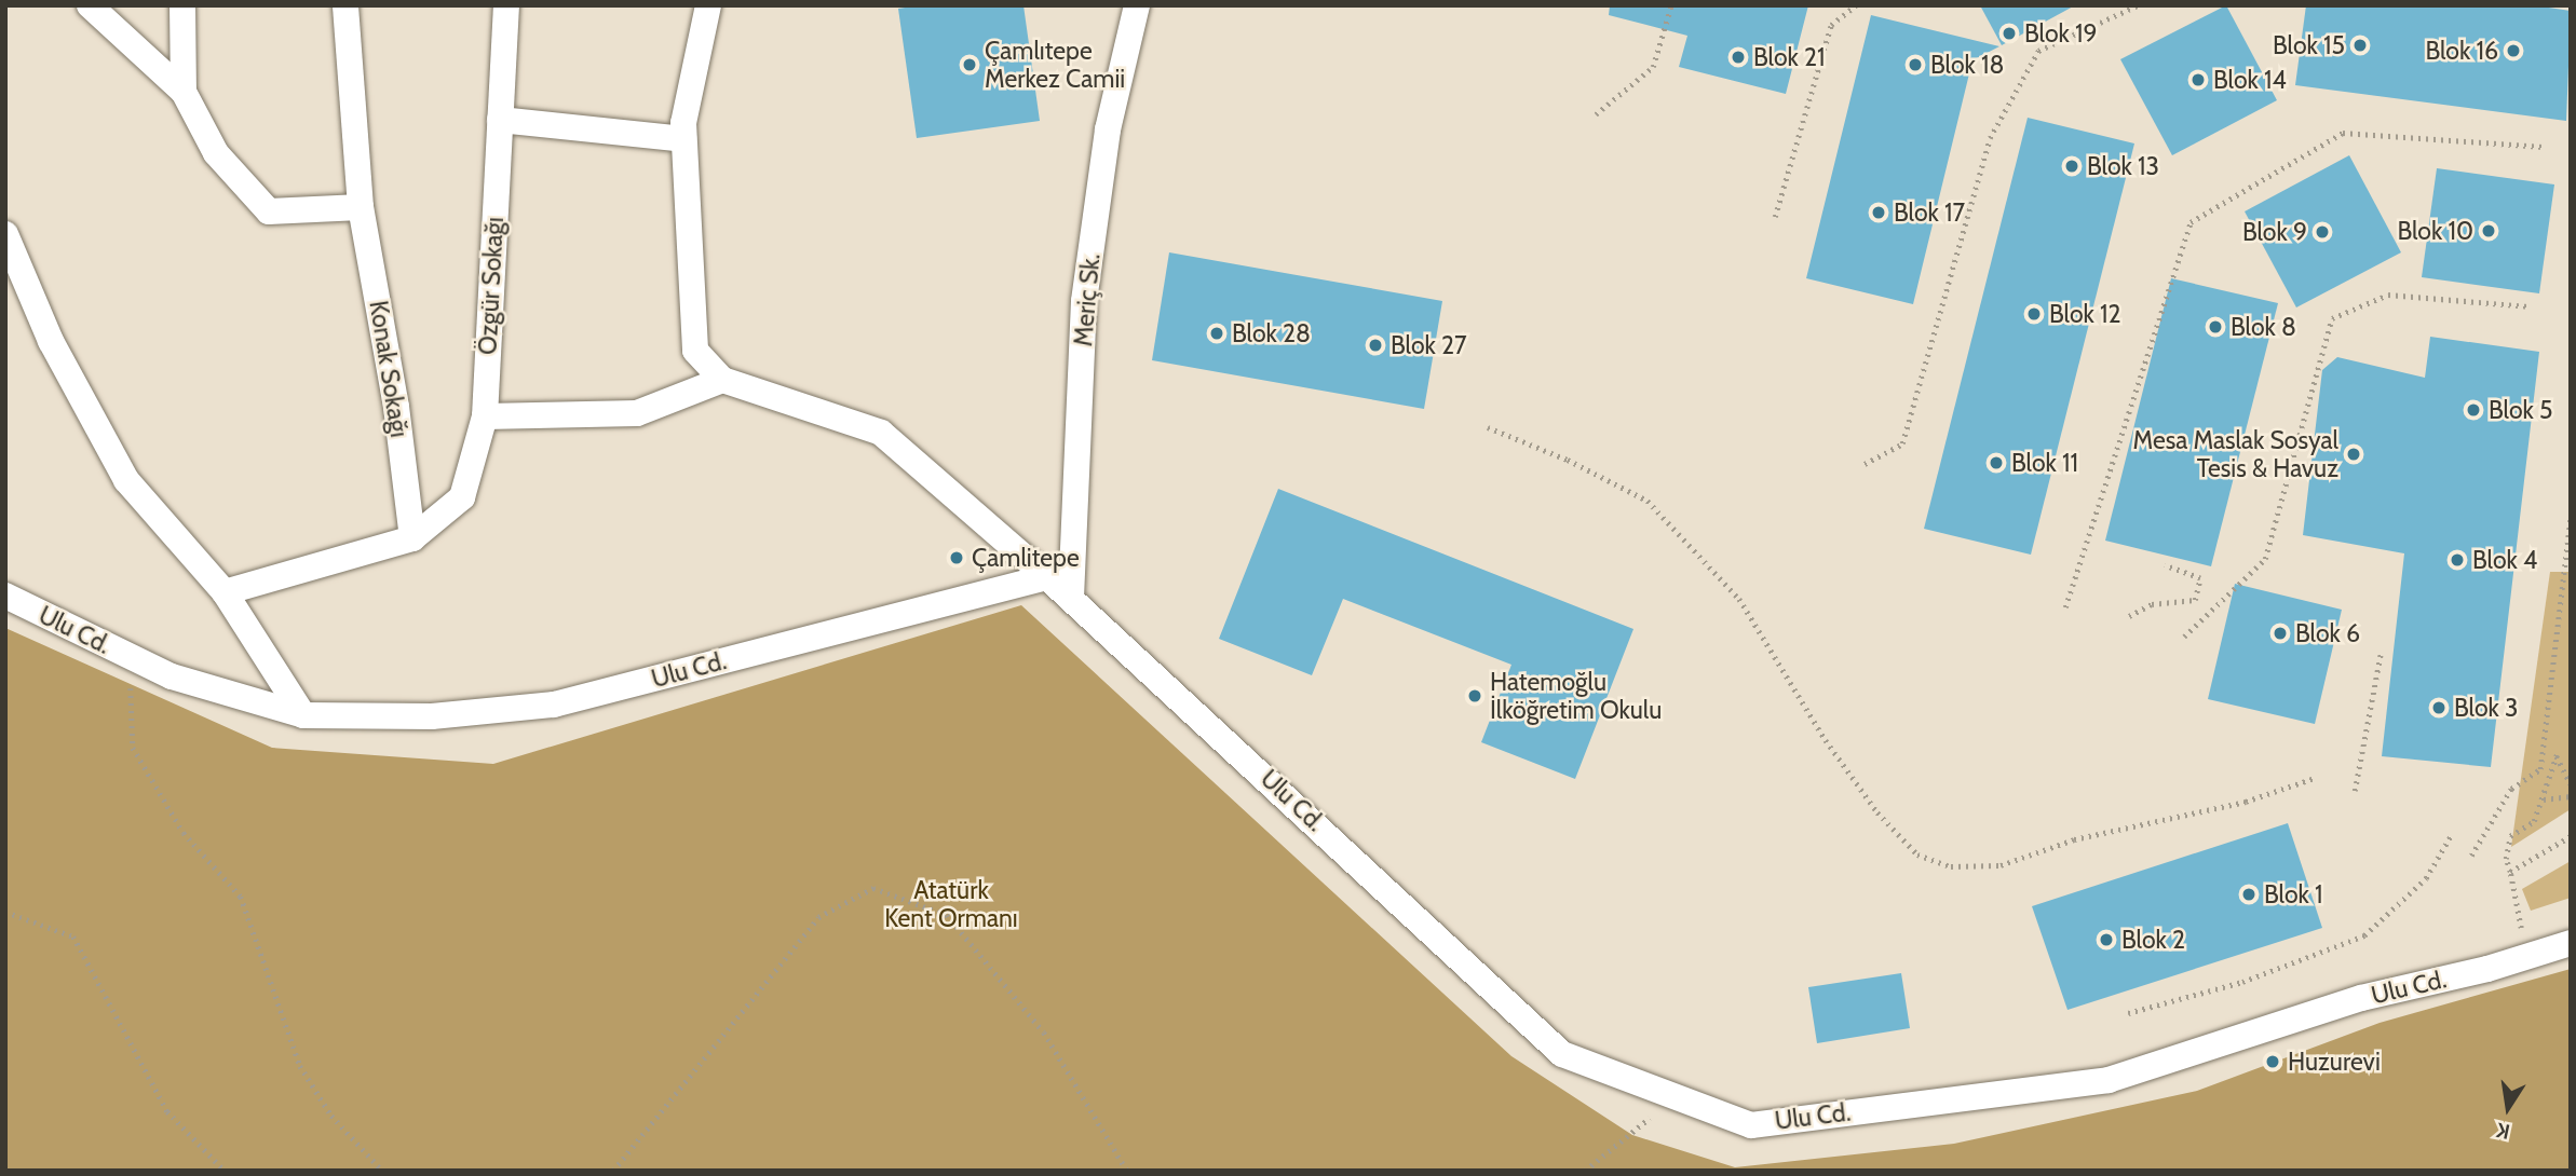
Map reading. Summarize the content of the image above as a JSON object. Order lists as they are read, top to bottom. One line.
{"streets":{"street":["Özgür Sokağı","Meriç Sk.","Konak Sokağı","Ulu Cd."]},"crossings":[["Özgür Sokağı","Konak Sokağı"],["Meriç Sk.","Ulu Cd."]],"parks":["Atatürk Kent Ormanı"],"places":["Blok 19","Blok 15","Blok 16","Blok 21","Çamlıtepe Merkez Camii","Blok 18","Blok 14","Blok 13","Blok 17","Blok 10","Blok 9","Blok 12","Blok 8","Blok 28","Blok 27","Blok 5","Mesa Maslak Sosyal Tesis & Havuz","Blok 11","Çamlitepe","Blok 4","Blok 6","Hatemoğlu İlköğretim Okulu","Blok 3","Blok 1","Blok 2","Huzurevi"],"north":"bottom"}
